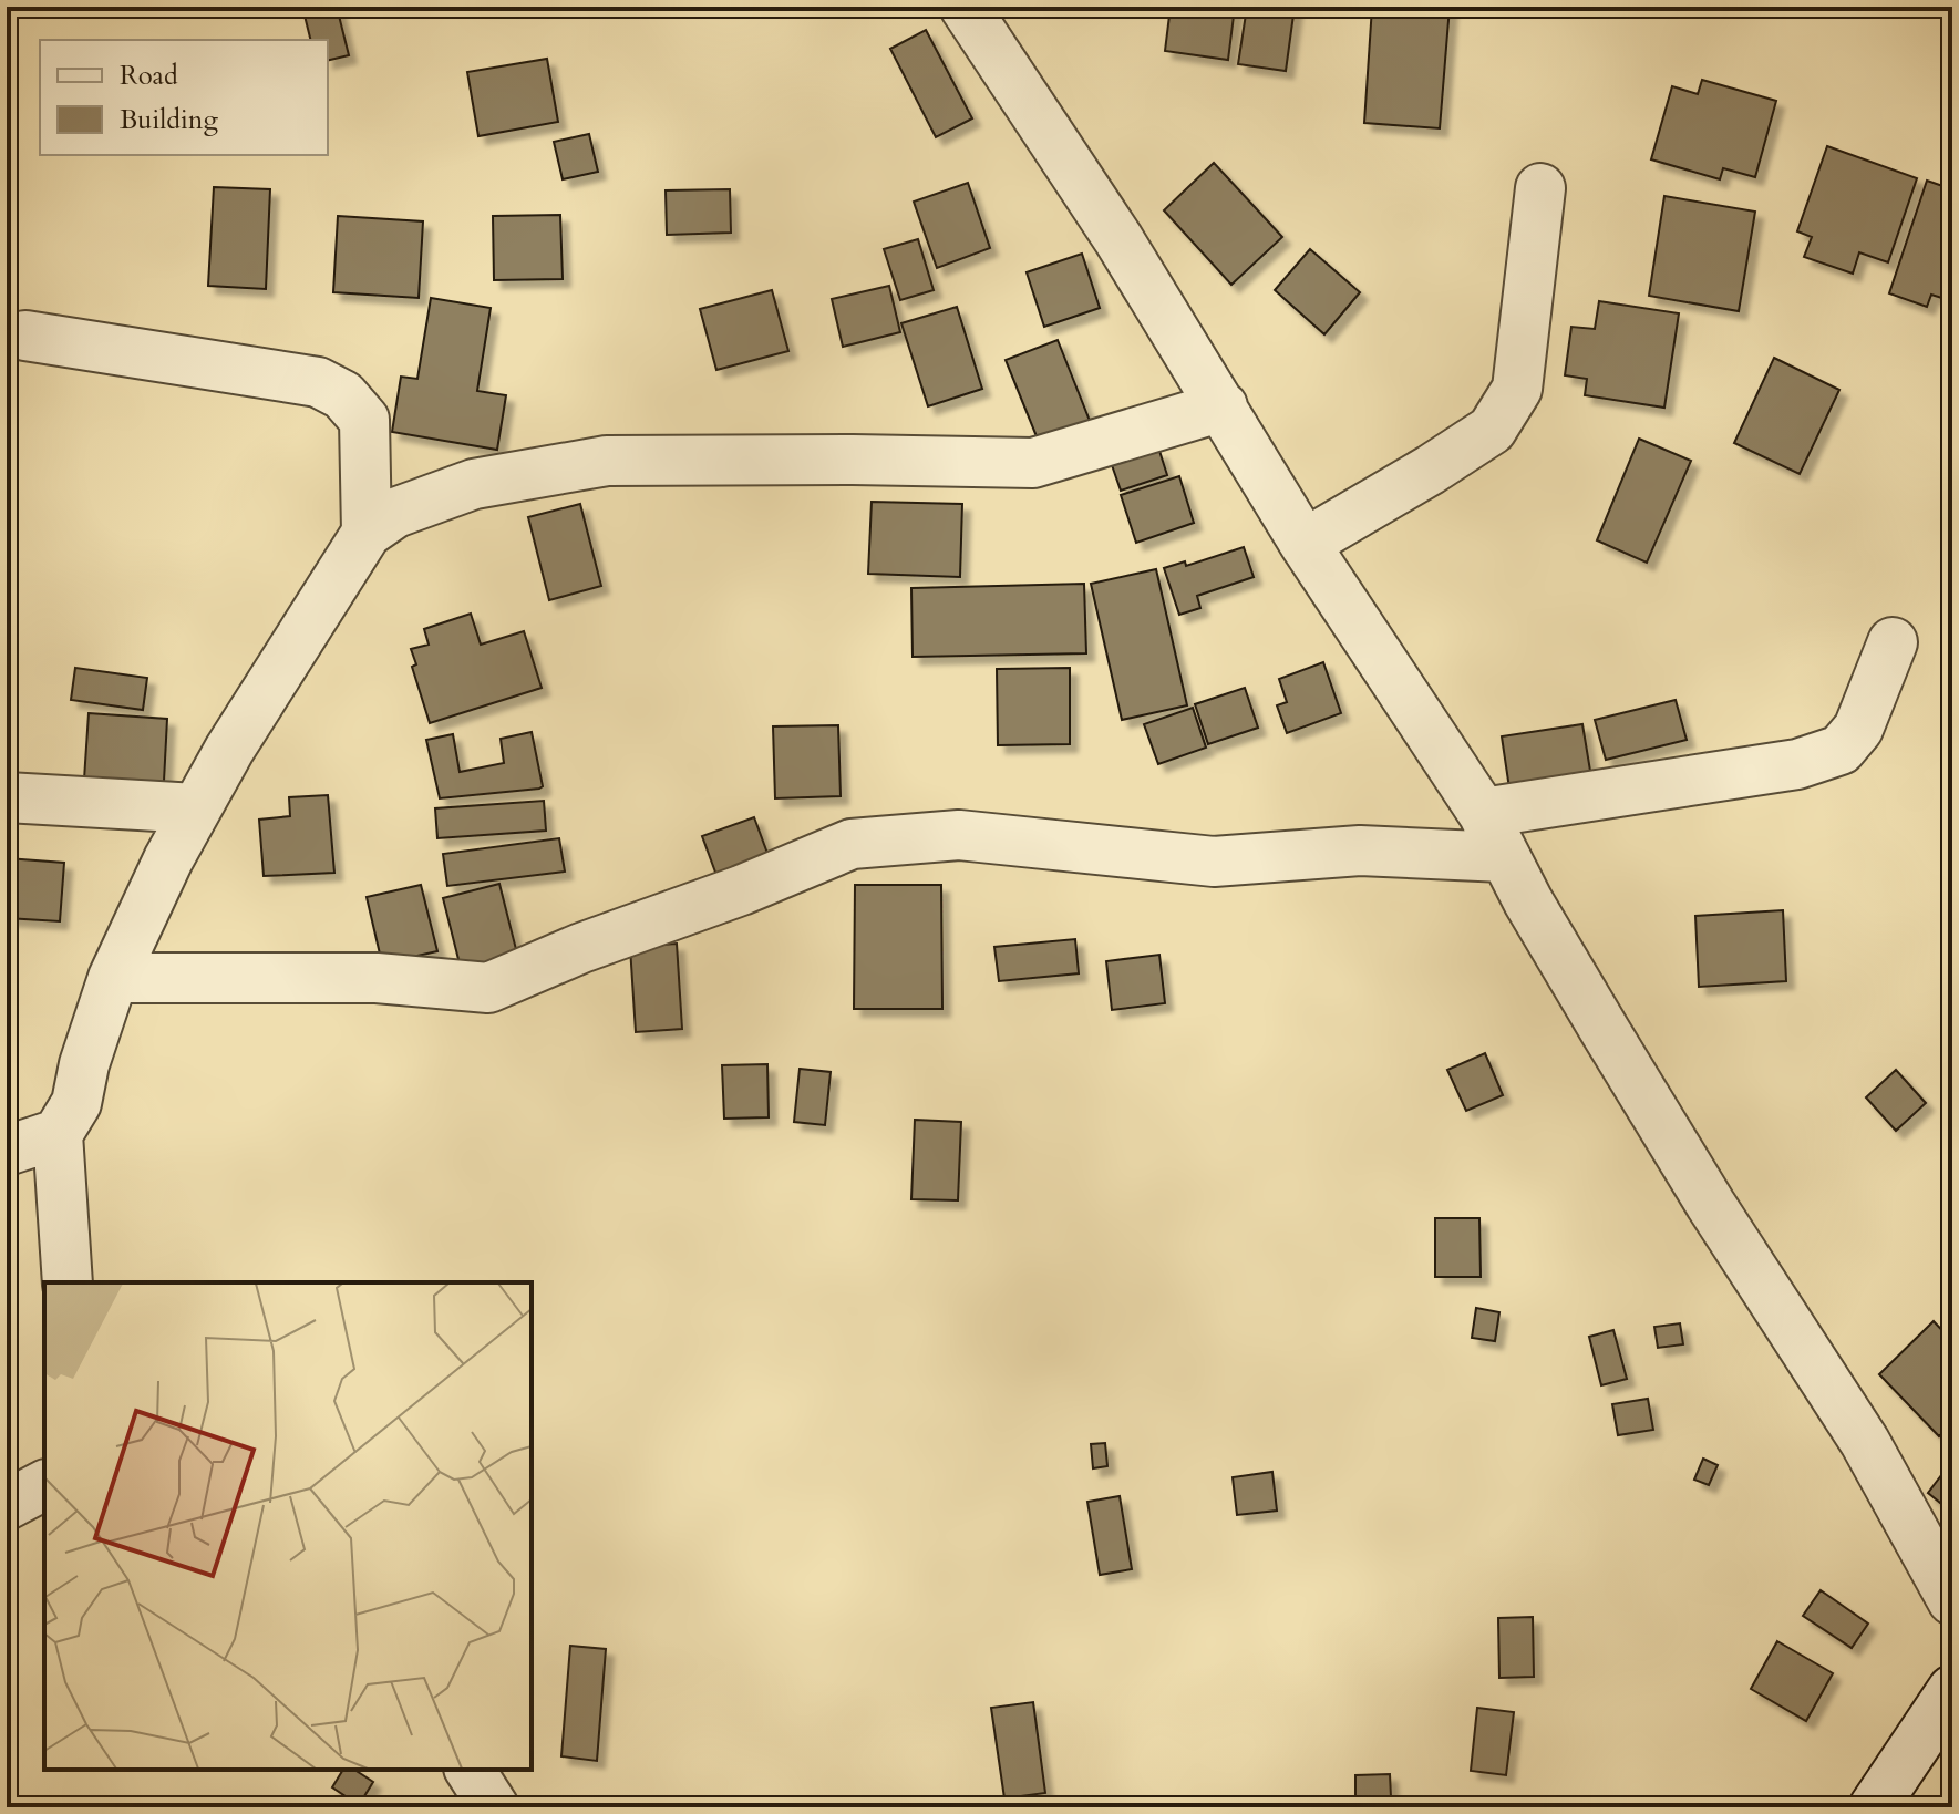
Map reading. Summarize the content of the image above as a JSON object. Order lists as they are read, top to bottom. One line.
{"legend":["Road","Building"]}
